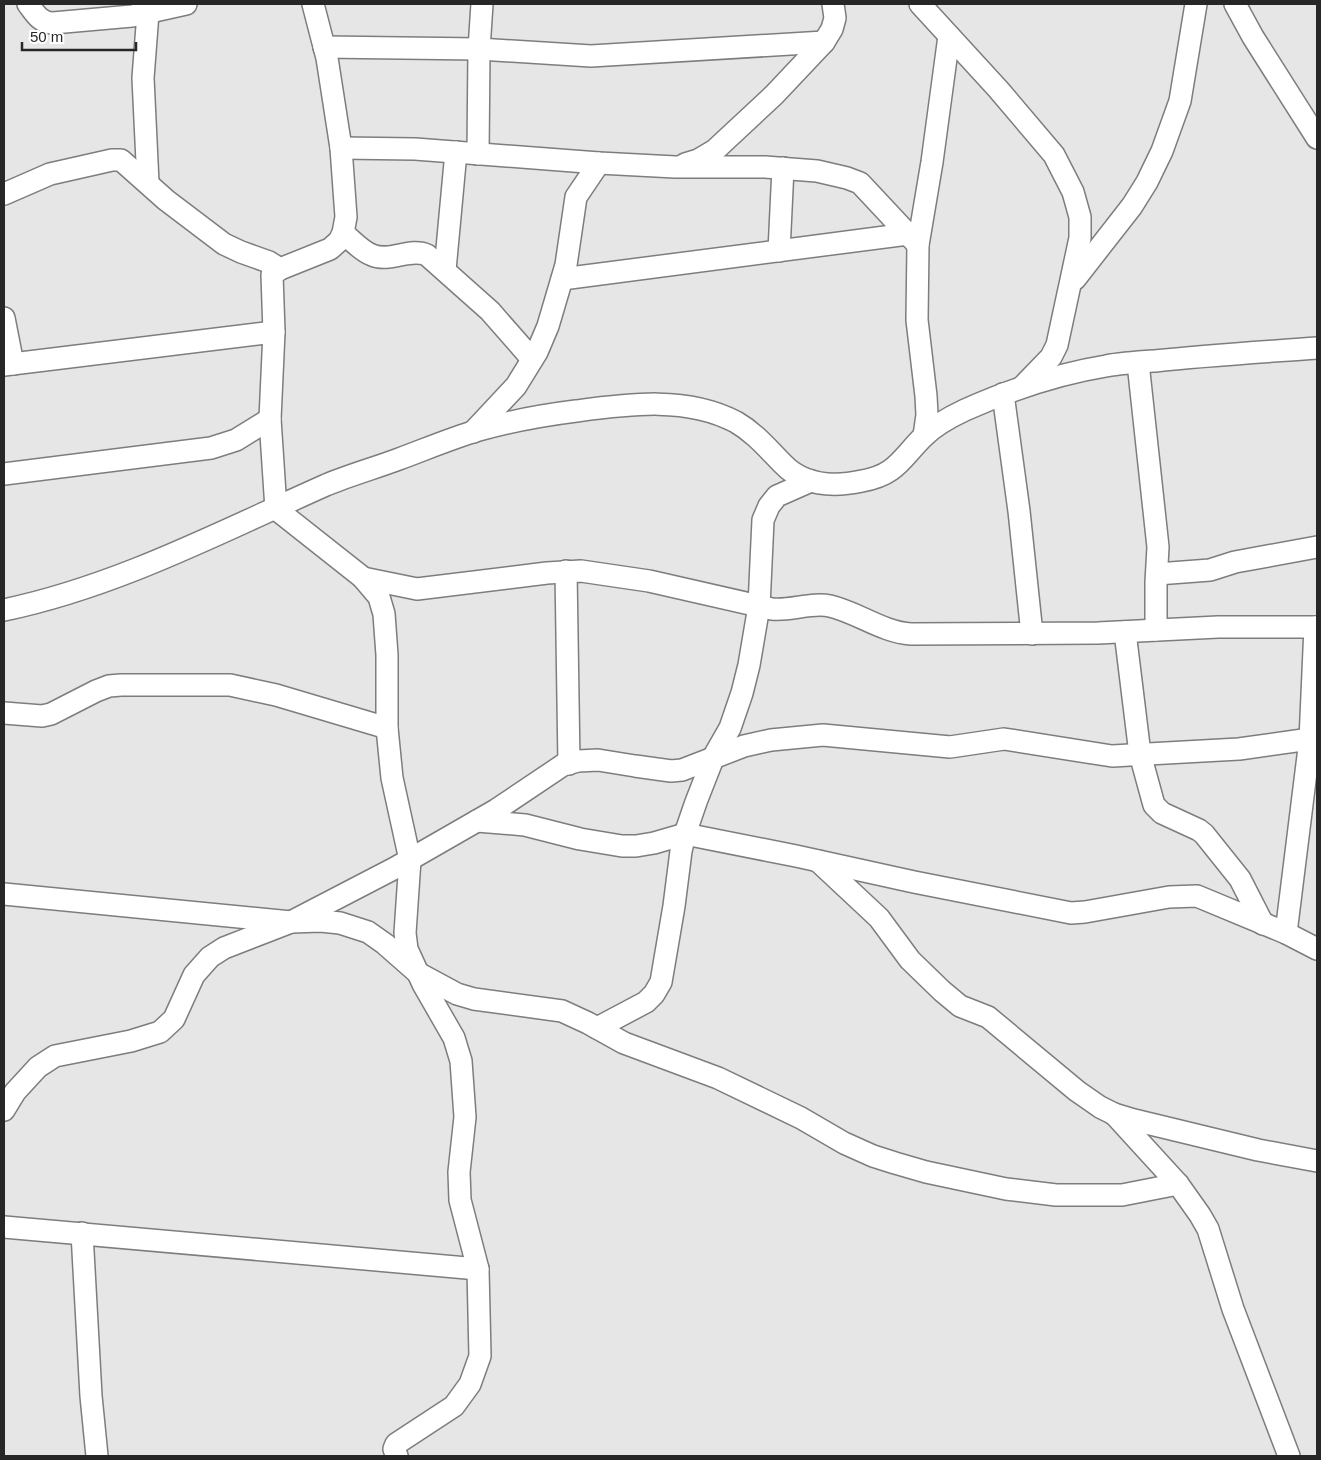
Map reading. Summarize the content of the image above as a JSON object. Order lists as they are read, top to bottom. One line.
{"scale_bar":"50 m"}
